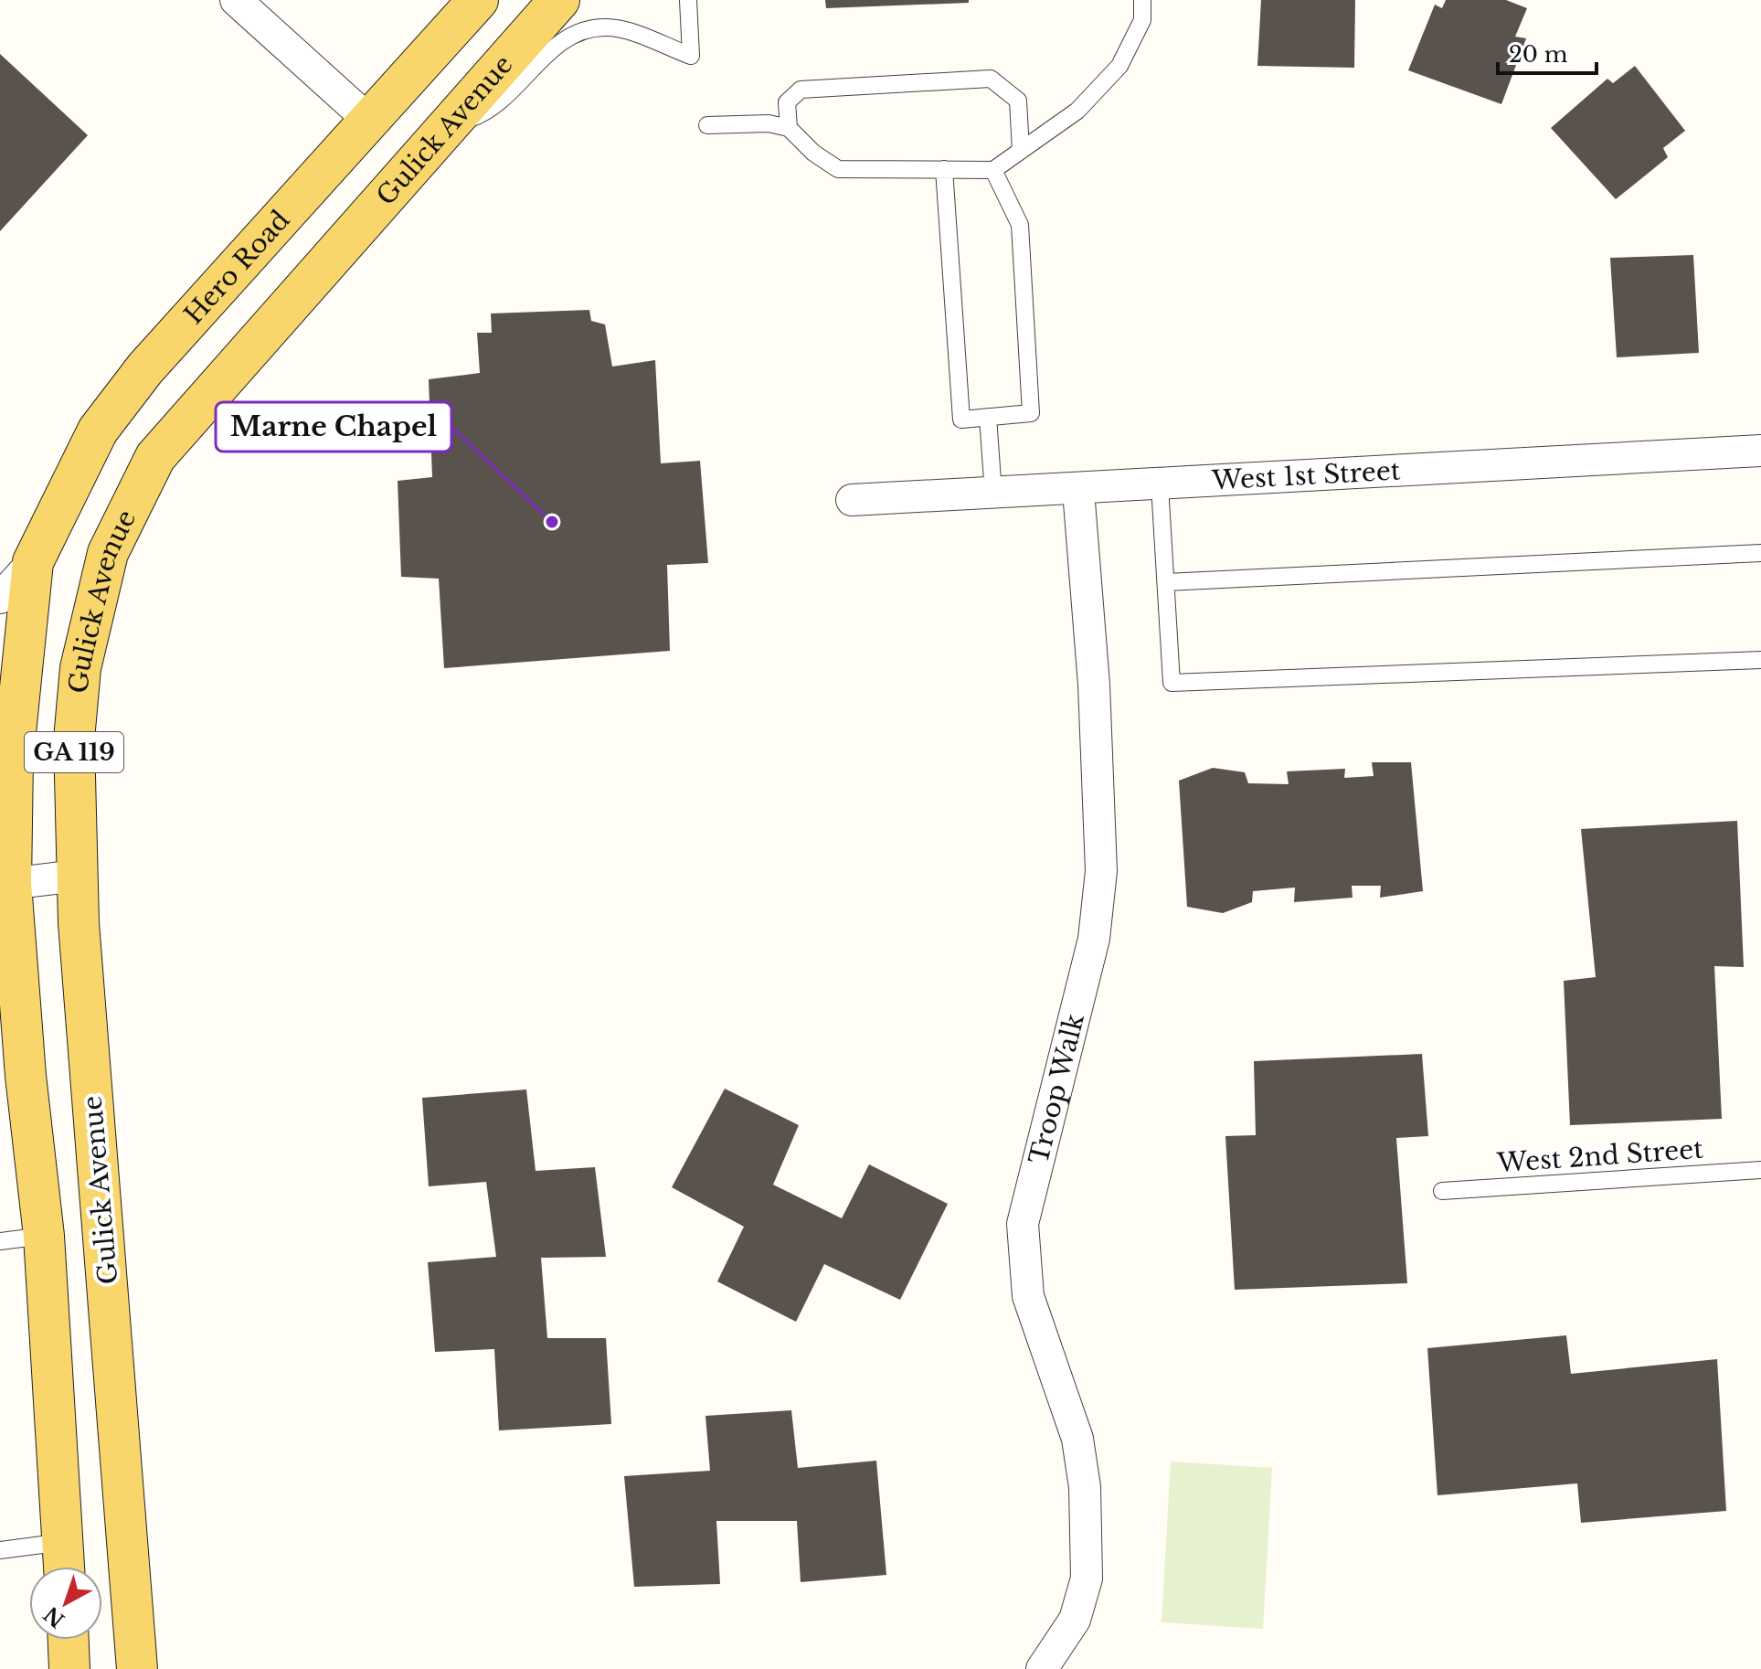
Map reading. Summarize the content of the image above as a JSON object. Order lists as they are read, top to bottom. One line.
{"streets":{"main road":["Gulick Avenue","Hero Road","GA 119"],"street":["West 1st Street","Troop Walk"],"lane":["West 2nd Street"]},"crossings":[["Hero Road","GA 119"],["West 1st Street","Troop Walk"]],"places":["Marne Chapel"],"scale_bar":"20 m","north":"bottom left"}
